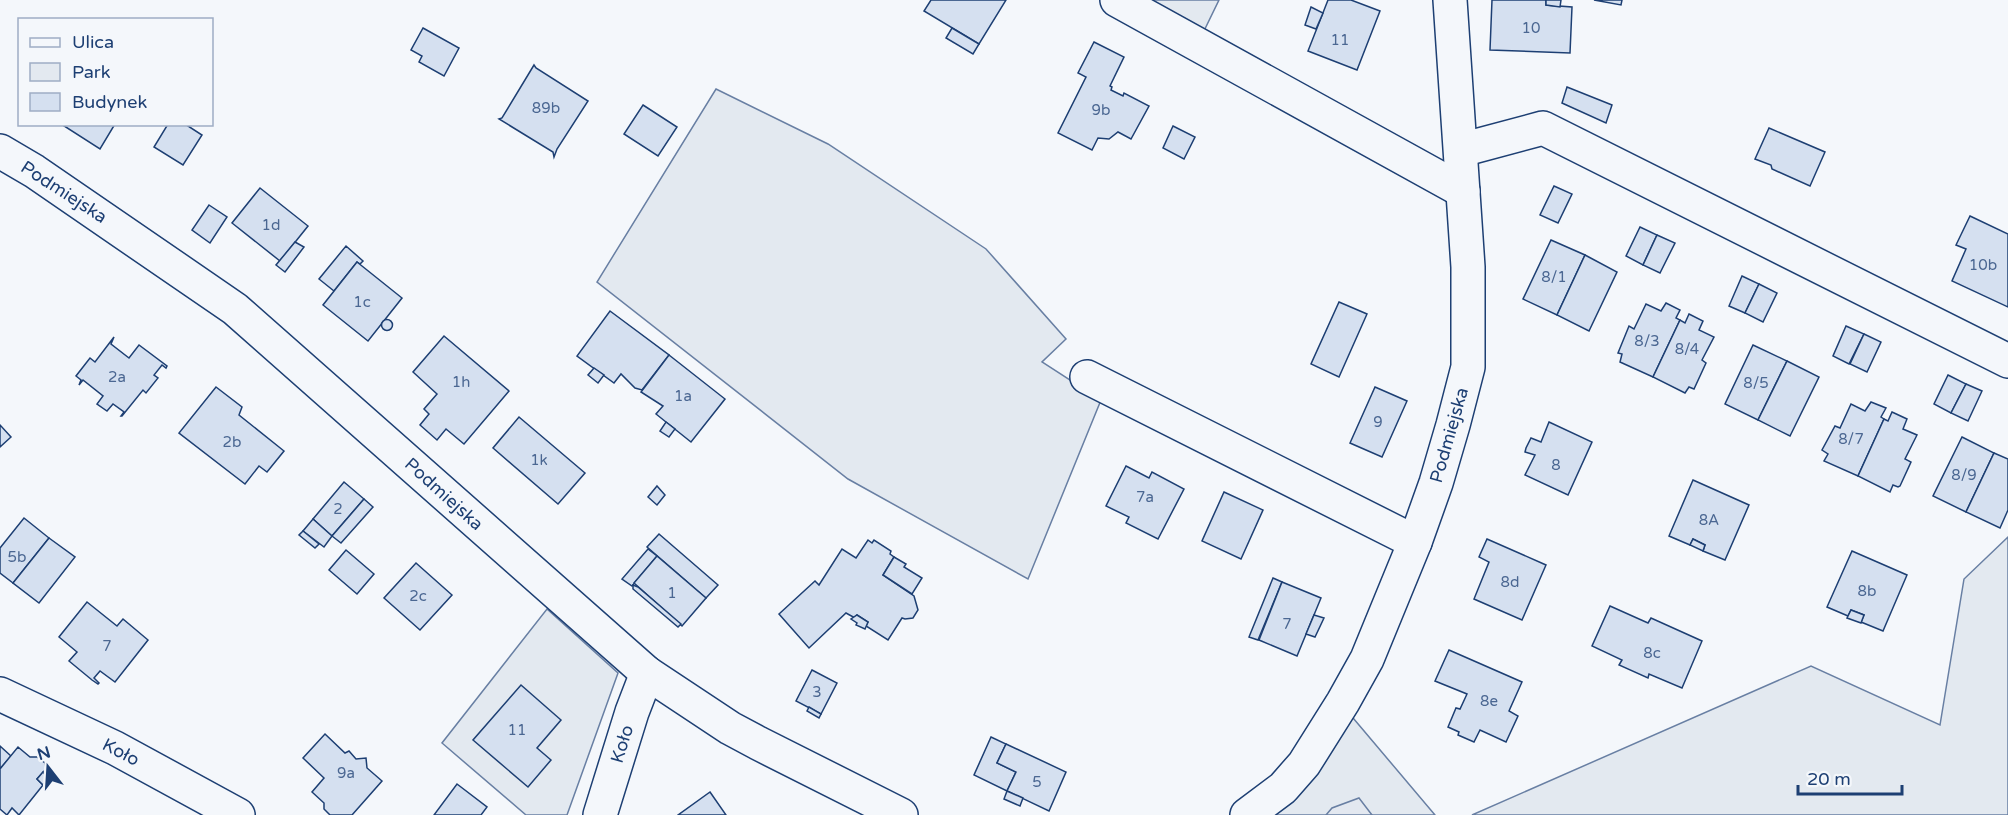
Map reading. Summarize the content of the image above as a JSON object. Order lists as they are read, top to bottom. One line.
{"streets":{"street":["Podmiejska","Koło"]},"crossings":[["Podmiejska","Koło"]],"house_numbers":["10","11","89b","9b","1d","10b","8/1","1c","8/3","8/4","2a","1h","8/5","1a","9","8/7","2b","1k","8","8/9","7a","2","8A","5b","8d","8b","1","2c","7","7","8c","3","8e","11","9a","5"],"legend":["Ulica","Park","Budynek"],"scale_bar":"20 m","north":"top"}
